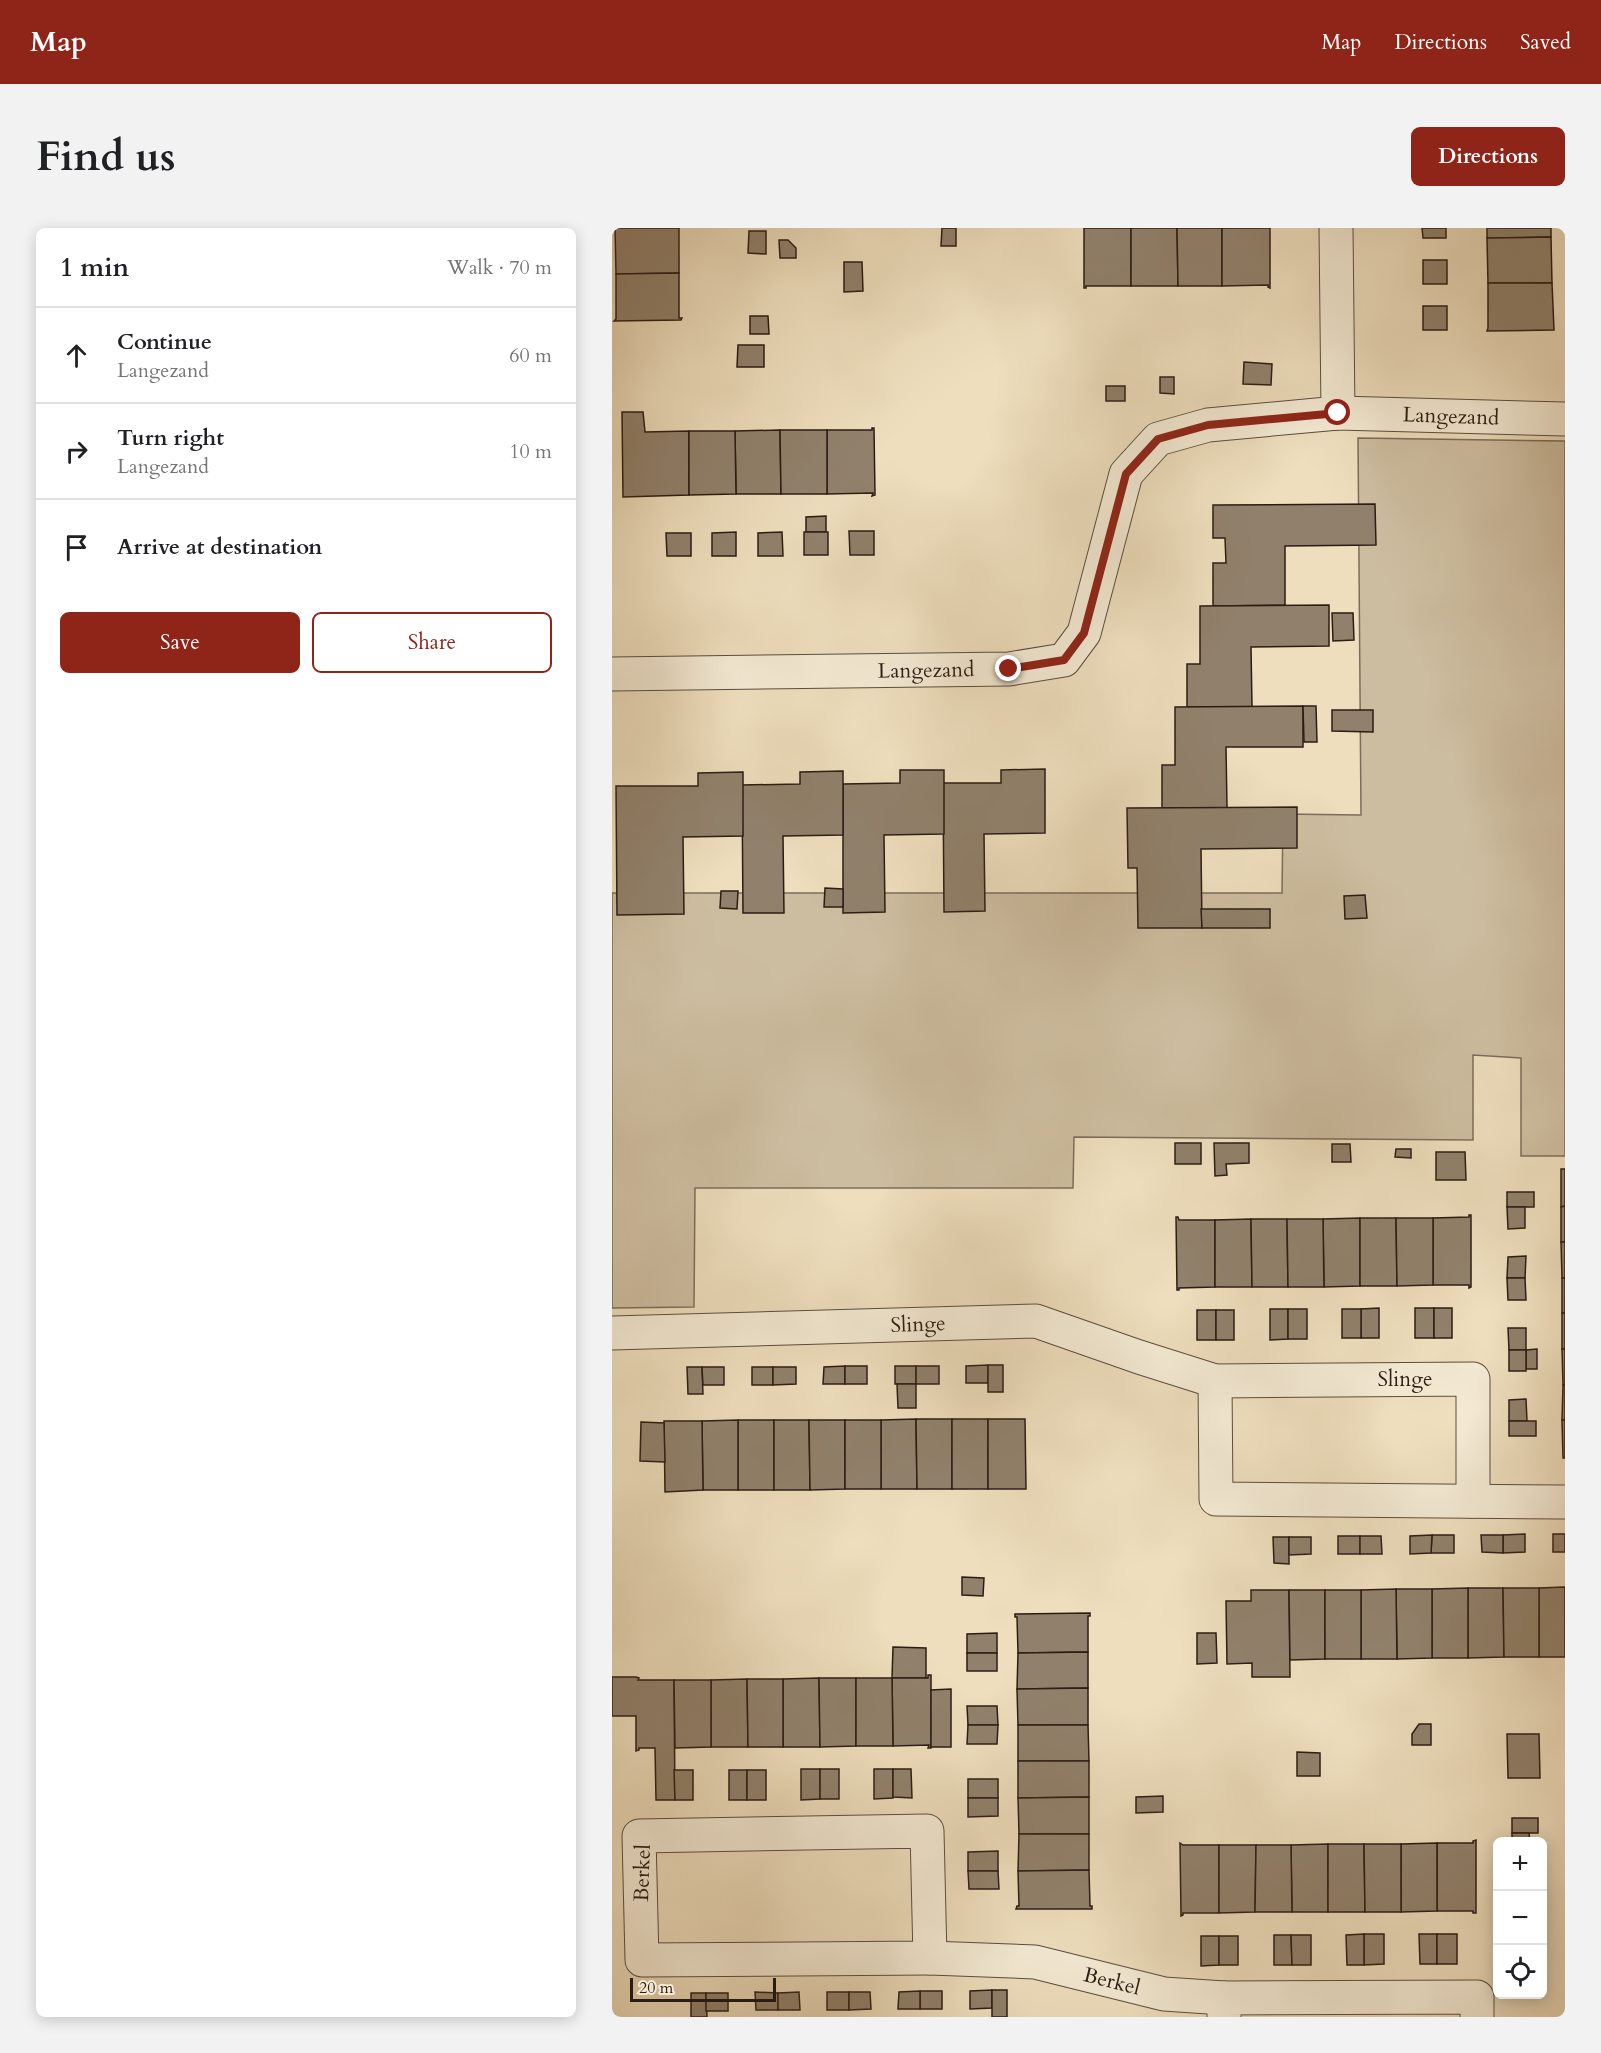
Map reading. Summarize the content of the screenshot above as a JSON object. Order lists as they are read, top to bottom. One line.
{"streets":{"street":["Langezand","Slinge","Berkel"]},"scale_bar":"20 m","page":{"header":"Map","nav":["Map","Directions","Saved"],"buttons":["Directions",["Save","Share"]],"title":"Find us","heading":["1 min","Walk · 70 m"],"list":[["Continue","Langezand","60 m"],["Turn right","Langezand","10 m"],"Arrive at destination"],"map_buttons":["+","−"],"scale":"20 m"}}
